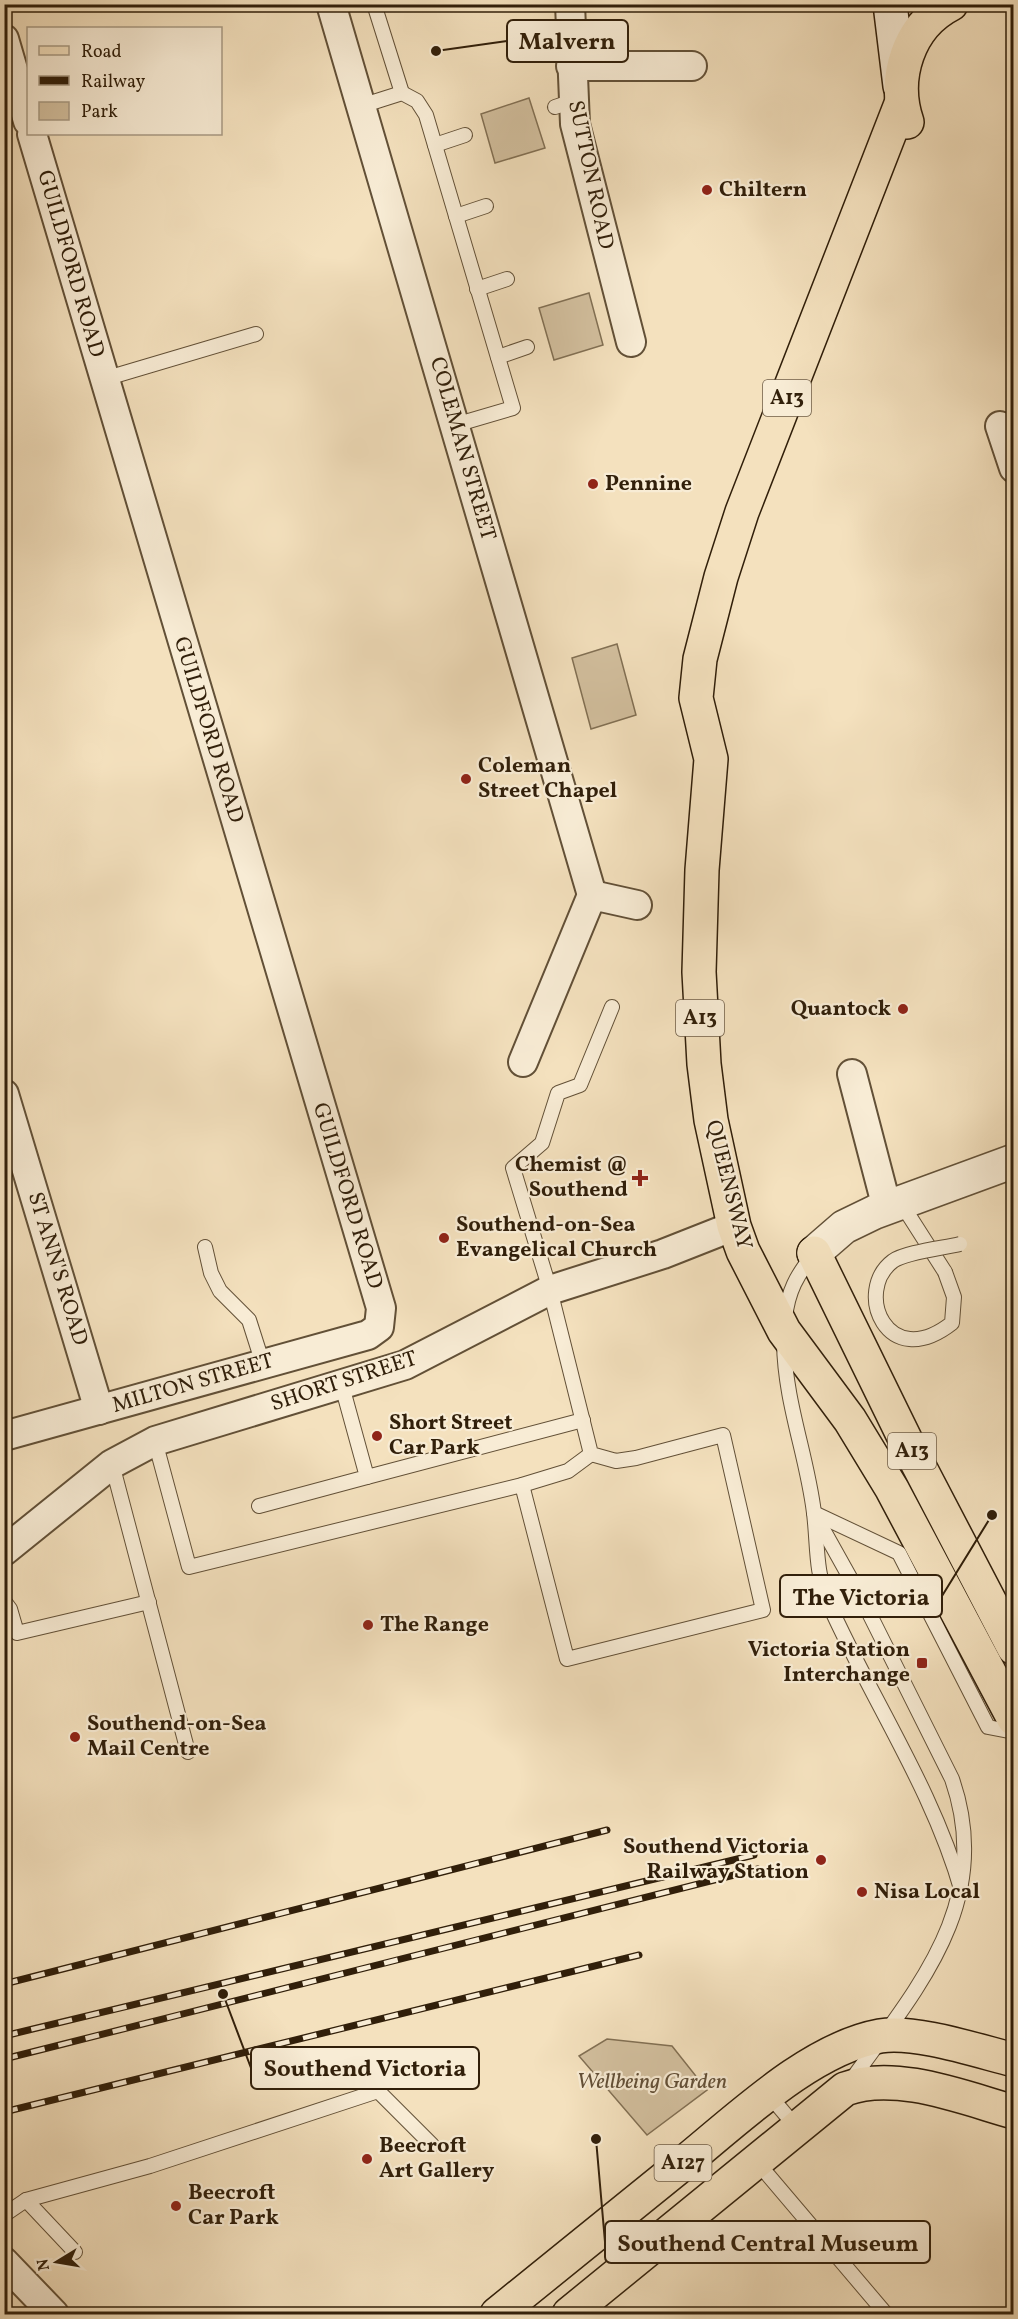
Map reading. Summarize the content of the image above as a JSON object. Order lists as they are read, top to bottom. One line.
{"streets":{"main road":["A13","QUEENSWAY","A127"],"street":["SUTTON ROAD","GUILDFORD ROAD","COLEMAN STREET","ST ANN'S ROAD","SHORT STREET","MILTON STREET"]},"crossings":[["GUILDFORD ROAD","MILTON STREET"],["QUEENSWAY","SHORT STREET"],["ST ANN'S ROAD","MILTON STREET"]],"parks":["Wellbeing Garden"],"places":{"other":["Malvern","Chiltern","Pennine","Coleman Street Chapel","Quantock","Southend-on-Sea Evangelical Church","Short Street Car Park","The Victoria","The Range","Southend-on-Sea Mail Centre","Southend Victoria Railway Station","Nisa Local","Southend Victoria","Southend Central Museum","Beecroft Art Gallery","Beecroft Car Park"],"health":["Chemist @ Southend"],"transit":["Victoria Station Interchange"]},"legend":["Road","Railway","Park"],"north":"left"}
